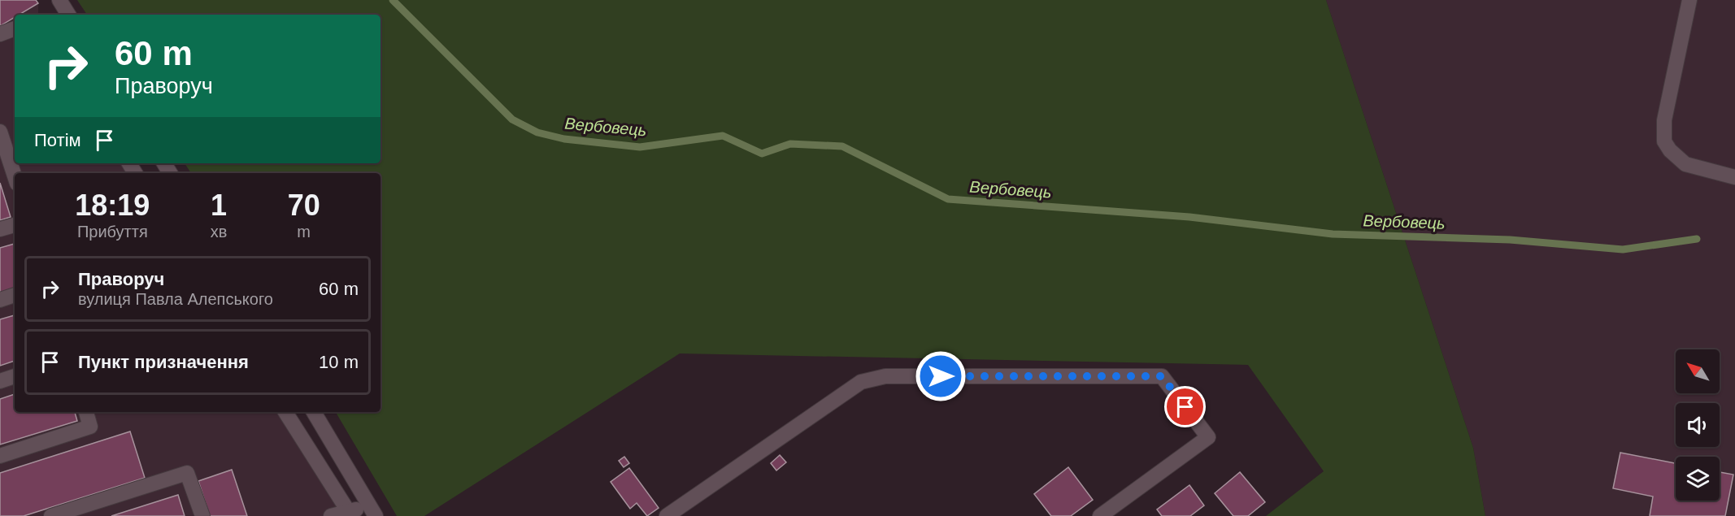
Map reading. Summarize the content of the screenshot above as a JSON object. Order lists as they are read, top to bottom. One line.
{"water":["Вербовець"],"north":"top left","page":{"turn":["60 m","Праворуч"],"then":"Потім","eta":["18:19","Прибуття","1","хв","70","m"],"list":[{"name":"Праворуч","note":"вулиця Павла Алепського","value":"60 m"},{"name":"Пункт призначення","value":"10 m"}]}}
